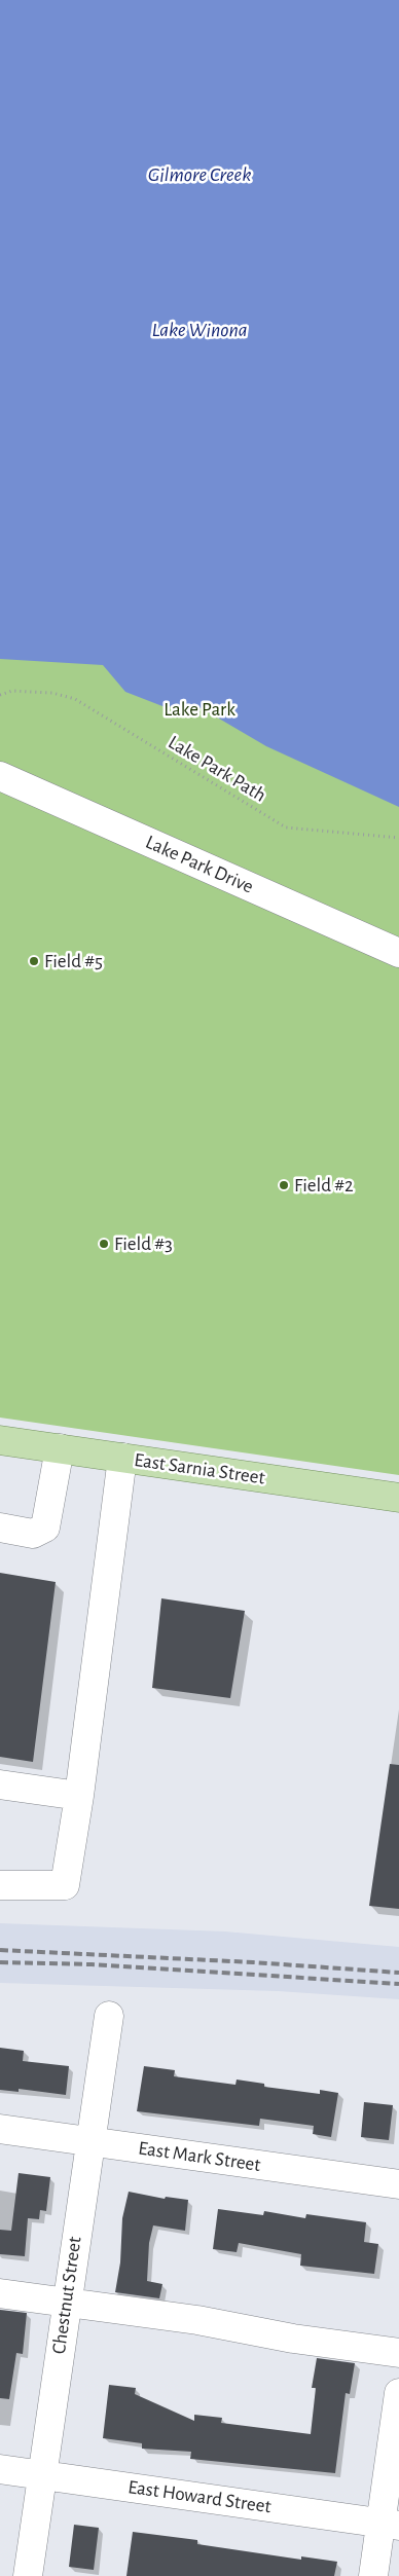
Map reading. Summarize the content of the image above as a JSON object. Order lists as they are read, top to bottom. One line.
{"streets":{"main road":["East Sarnia Street"],"street":["Lake Park Drive","East Mark Street","Chestnut Street","East Howard Street"],"path":["Lake Park Path"]},"crossings":[["East Mark Street","Chestnut Street"],["Chestnut Street","East Howard Street"]],"water":["Gilmore Creek","Lake Winona"],"parks":["Lake Park"],"places":["Field #5","Field #2","Field #3"]}
